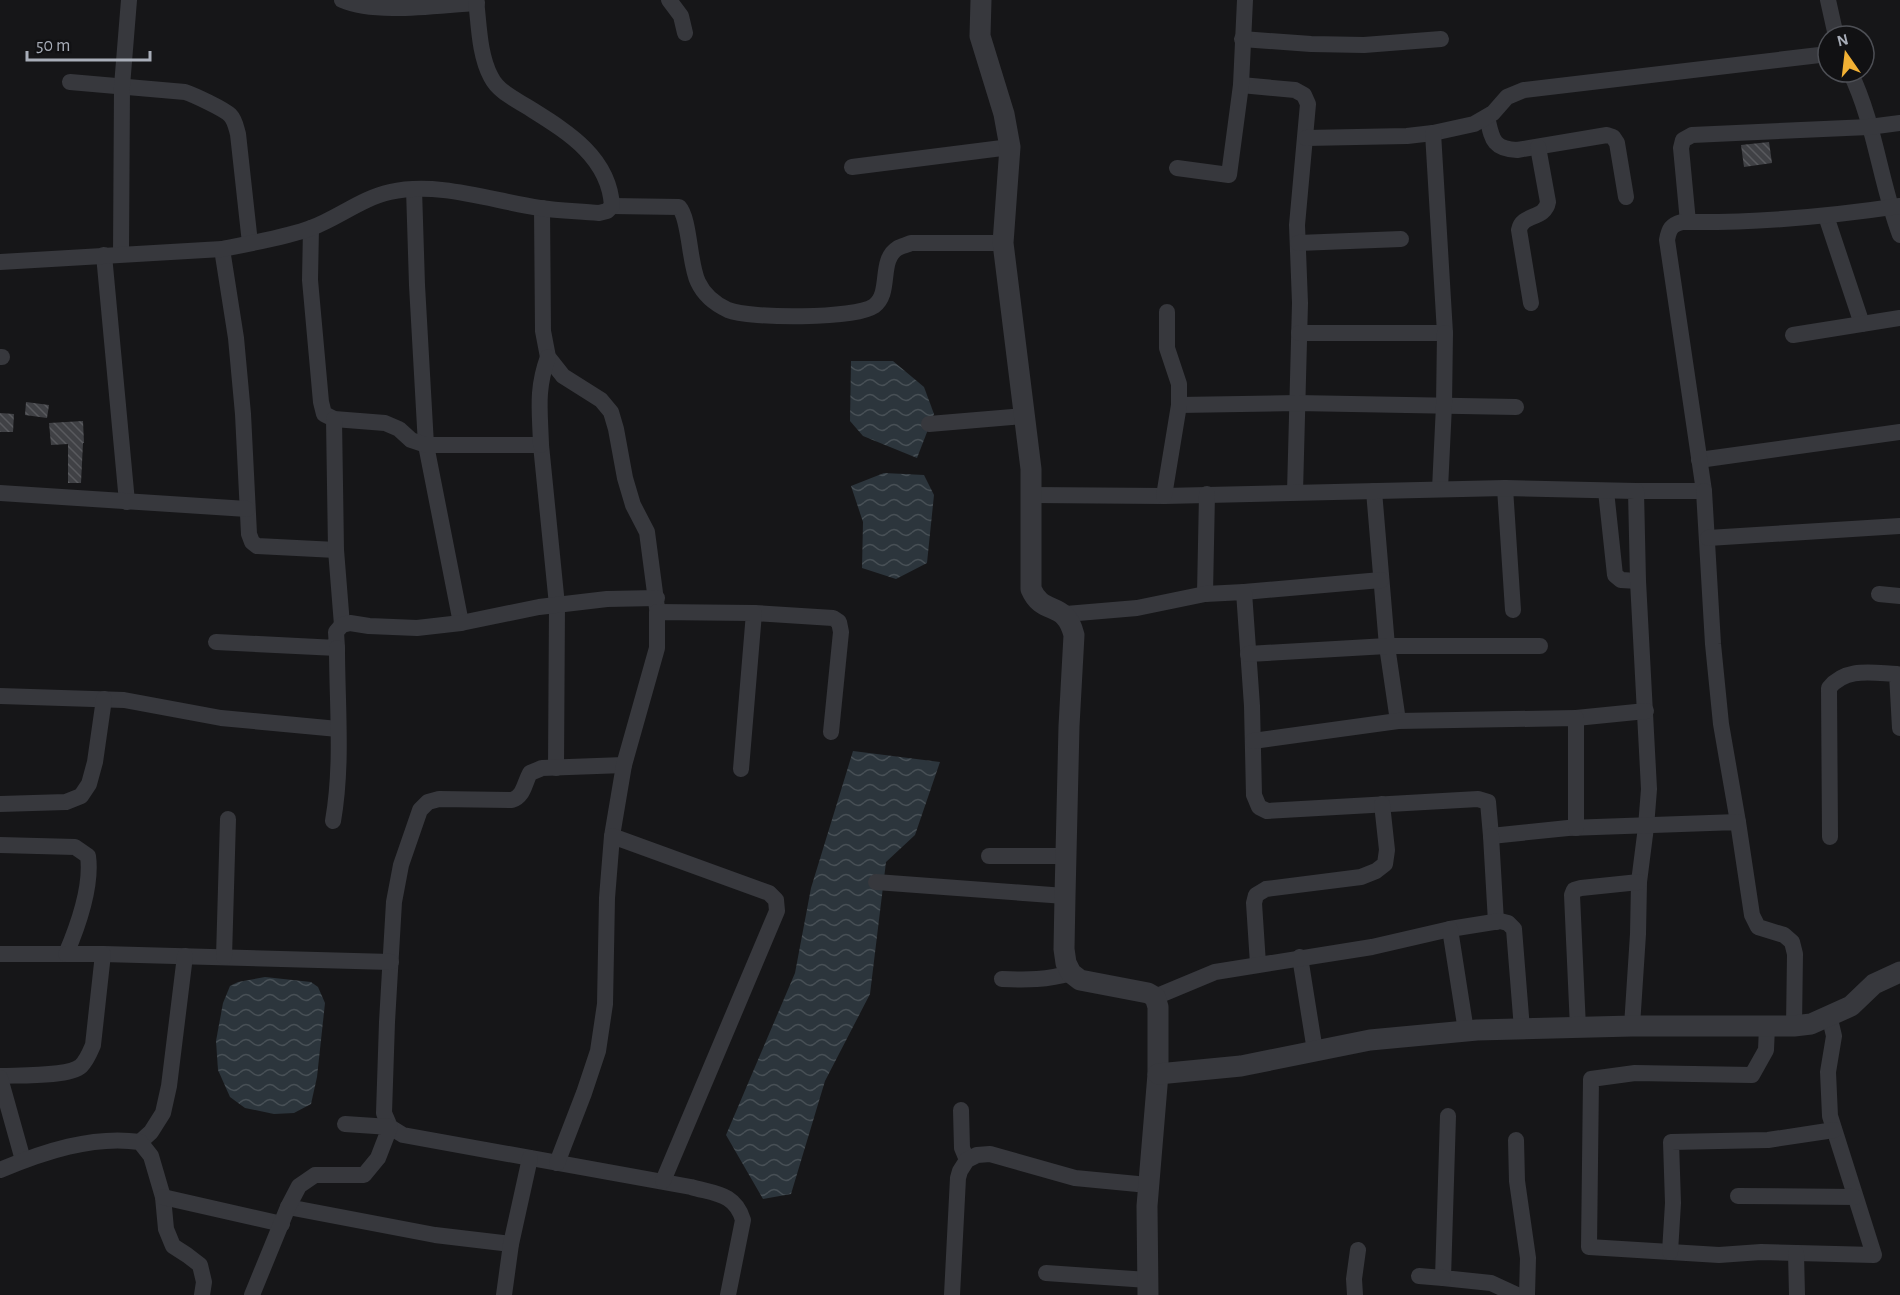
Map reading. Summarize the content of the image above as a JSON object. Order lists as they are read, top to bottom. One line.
{"scale_bar":"50 m","north":"top"}
